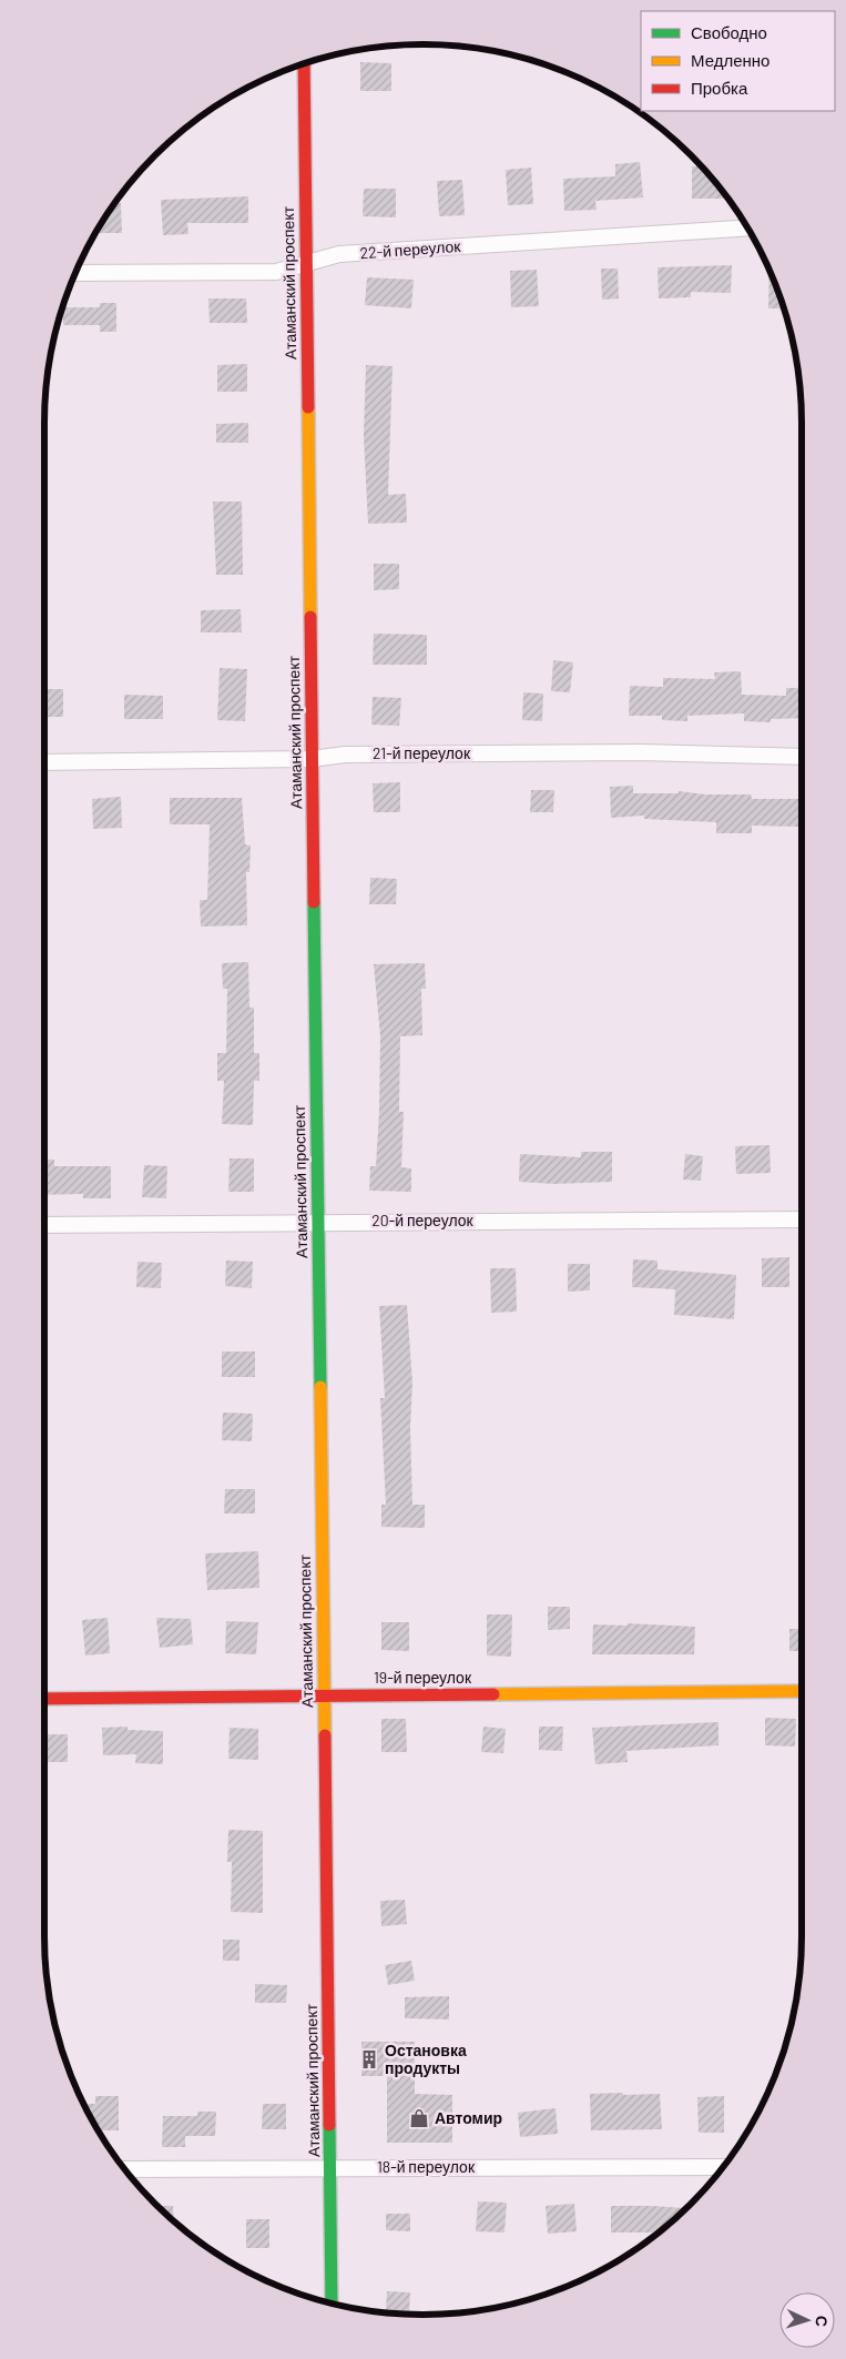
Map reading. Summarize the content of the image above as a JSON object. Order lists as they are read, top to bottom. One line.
{"streets":{"street":["22-й переулок","Атаманский проспект","21-й переулок","20-й переулок","19-й переулок","18-й переулок"]},"crossings":[["22-й переулок","Атаманский проспект"],["Атаманский проспект","21-й переулок"],["Атаманский проспект","20-й переулок"],["Атаманский проспект","19-й переулок"],["Атаманский проспект","18-й переулок"]],"places":{"building":["Остановка продукты"],"shop":["Автомир"]},"legend":["Свободно","Медленно","Пробка"],"north":"right"}
